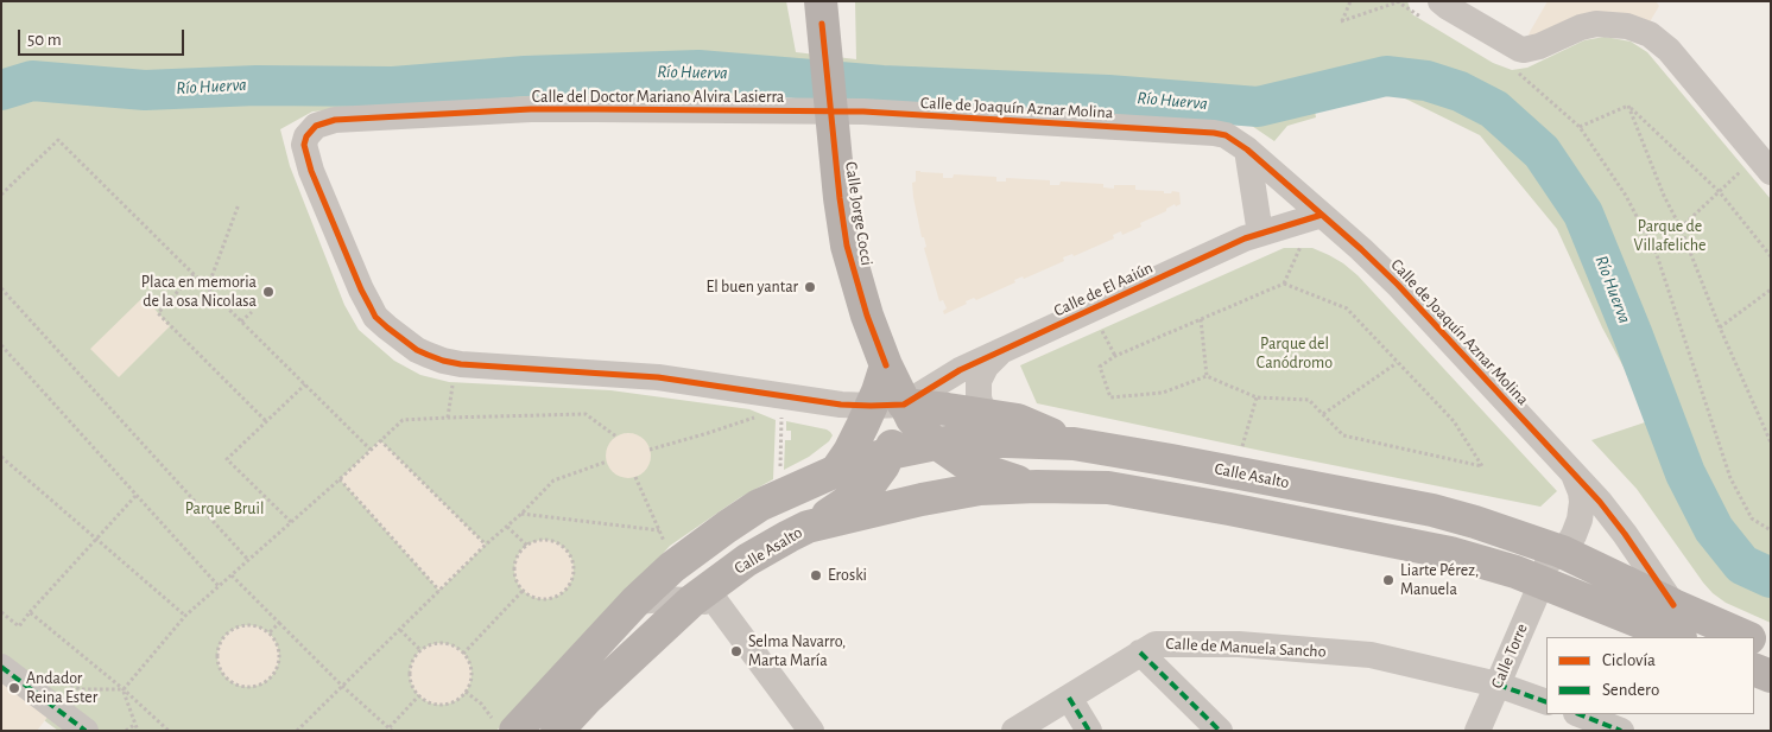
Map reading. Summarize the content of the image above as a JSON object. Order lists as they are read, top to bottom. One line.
{"streets":{"main road":["Calle Jorge Cocci","Calle Asalto"],"street":["Calle del Doctor Mariano Alvira Lasierra","Calle de Joaquín Aznar Molina","Calle de El Aaiún","Calle de Manuela Sancho","Calle Torre"]},"crossings":[["Calle del Doctor Mariano Alvira Lasierra","Calle de Joaquín Aznar Molina"],["Calle del Doctor Mariano Alvira Lasierra","Calle Jorge Cocci"],["Calle del Doctor Mariano Alvira Lasierra","Calle de El Aaiún"],["Calle del Doctor Mariano Alvira Lasierra","Calle Asalto"],["Calle de Joaquín Aznar Molina","Calle Jorge Cocci"],["Calle de Joaquín Aznar Molina","Calle de El Aaiún"],["Calle de Joaquín Aznar Molina","Calle Asalto"],["Calle Jorge Cocci","Calle de El Aaiún"],["Calle Jorge Cocci","Calle Asalto"],["Calle de El Aaiún","Calle Asalto"],["Calle Asalto","Calle Torre"],["Calle de Manuela Sancho","Calle Torre"]],"water":["Río Huerva"],"parks":["Parque de Villafeliche","Parque del Canódromo","Parque Bruil"],"places":["El buen yantar","Placa en memoria de la osa Nicolasa","Eroski","Liarte Pérez, Manuela","Selma Navarro, Marta María","Andador Reina Ester"],"legend":["Ciclovía","Sendero"],"scale_bar":"50 m"}
